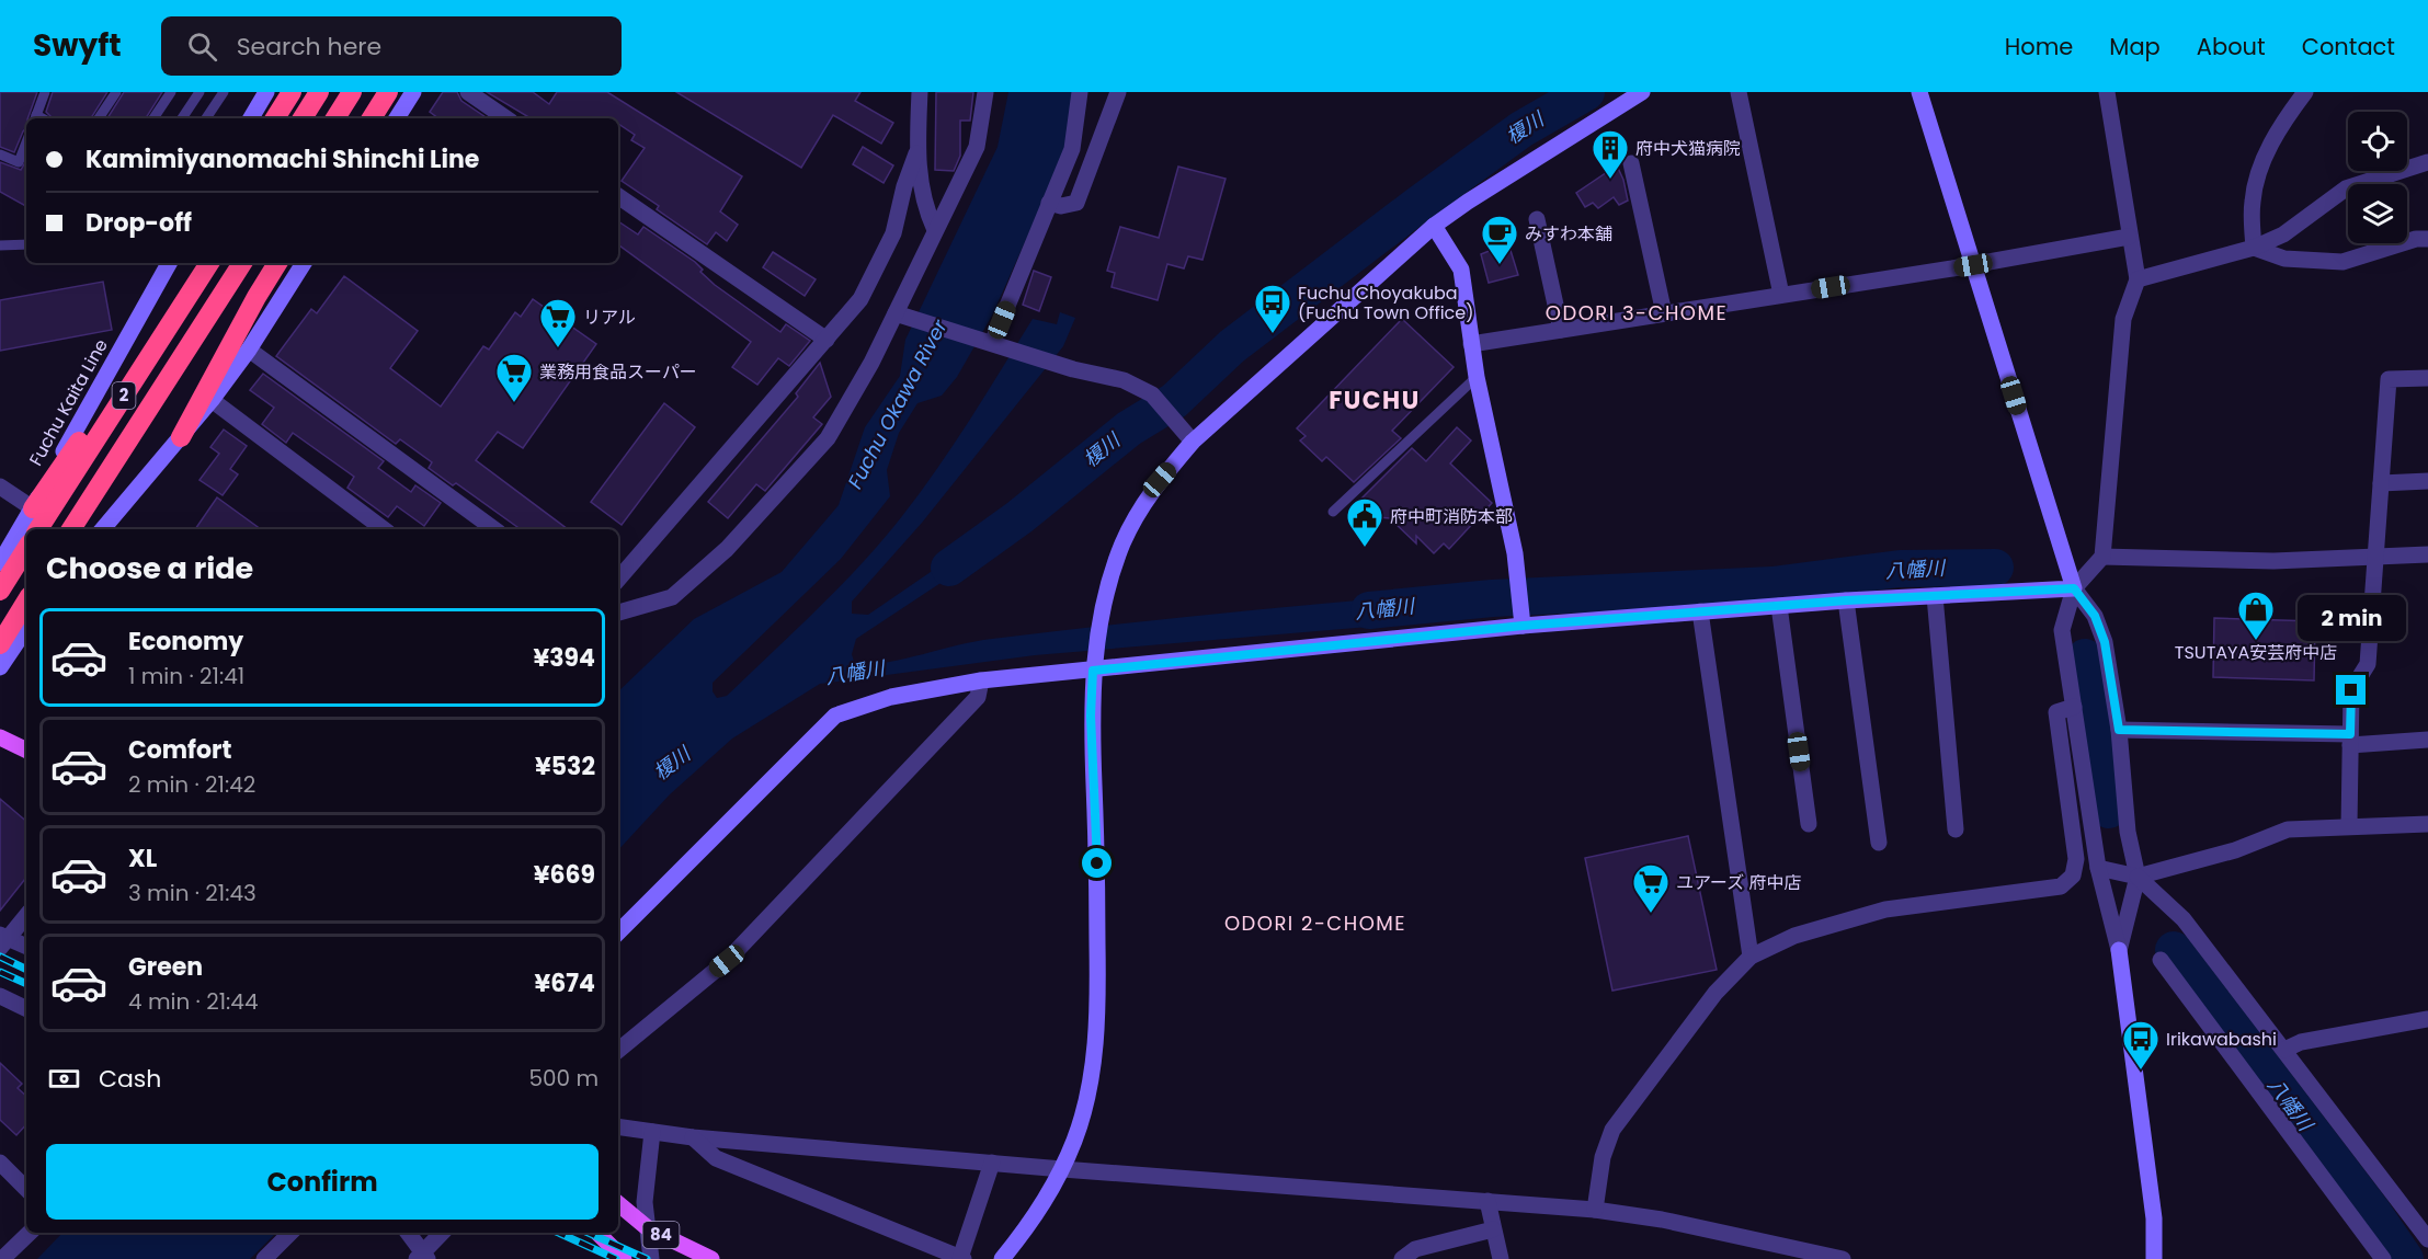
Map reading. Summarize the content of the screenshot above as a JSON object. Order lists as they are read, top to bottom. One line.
{"streets":{"highway":["2"],"main road":["84"],"street":["Fuchu Kaita Line"]},"districts":["ODORI 3-CHOME","FUCHU","ODORI 2-CHOME"],"water":["榎川","Fuchu Okawa River","八幡川"],"places":{"building":["府中犬猫病院"],"cafe":["みすわ本舗"],"bus stop":["Fuchu Choyakuba (Fuchu Town Office)","Irikawabashi"],"supermarket":["リアル","業務用食品スーパー","ユアーズ 府中店"],"public building":["府中町消防本部"],"shop":["TSUTAYA安芸府中店"]},"page":{"header":"Swyft","search":"Search here","nav":["Home","Map","About","Contact"],"banner":["Kamimiyanomachi Shinchi Line","Drop-off"],"heading":"Choose a ride","bubble":"2 min","list":[{"name":"Economy","note":"1 min · 21:41","value":"¥394"},{"name":"Comfort","note":"2 min · 21:42","value":"¥532"},{"name":"XL","note":"3 min · 21:43","value":"¥669"},{"name":"Green","note":"4 min · 21:44","value":"¥674"}],"pay":["Cash","500 m"],"buttons":"Confirm"}}
